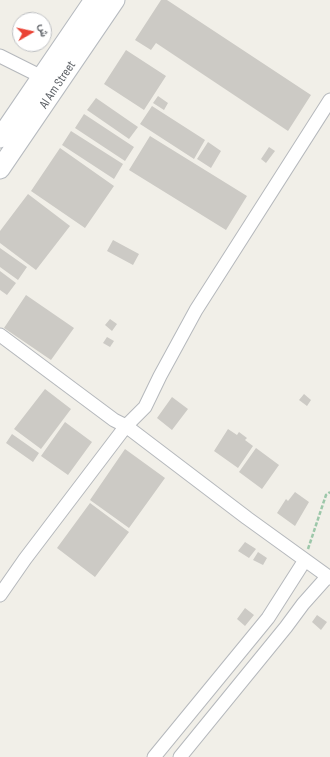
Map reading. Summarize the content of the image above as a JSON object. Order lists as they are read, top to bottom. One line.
{"streets":{"main road":["Al Am Street"]},"north":"right"}
